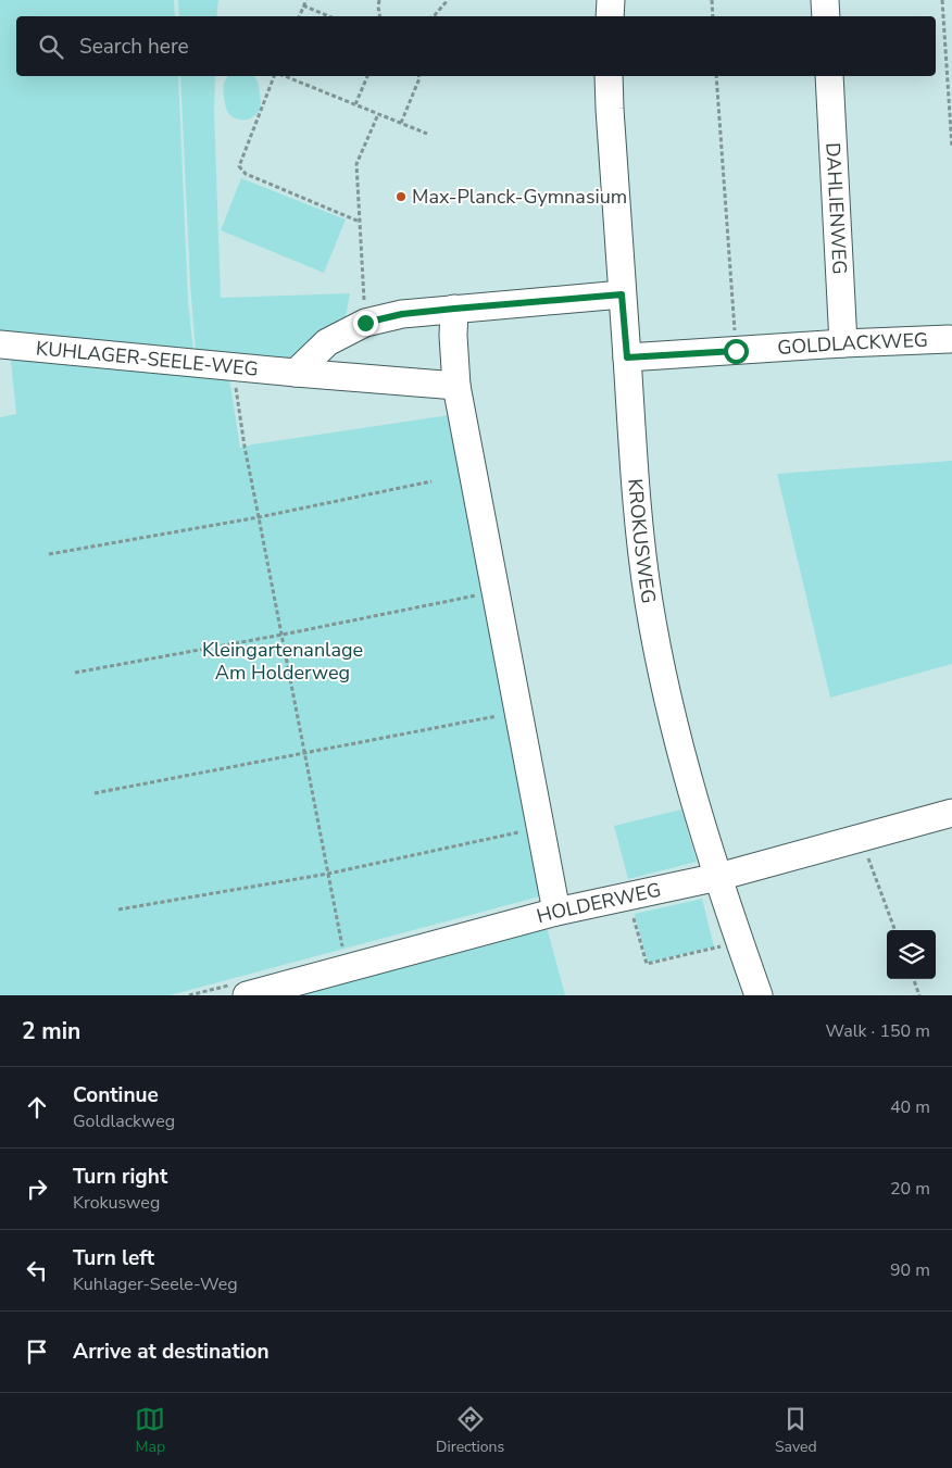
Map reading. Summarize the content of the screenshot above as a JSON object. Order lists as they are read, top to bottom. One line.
{"streets":{"street":["DAHLIENWEG","GOLDLACKWEG","KUHLAGER-SEELE-WEG","KROKUSWEG","HOLDERWEG"]},"crossings":[["DAHLIENWEG","GOLDLACKWEG"],["GOLDLACKWEG","KROKUSWEG"],["KROKUSWEG","HOLDERWEG"]],"parks":["Kleingartenanlage Am Holderweg"],"places":["Max-Planck-Gymnasium"],"page":{"search":"Search here","heading":["2 min","Walk · 150 m"],"list":[["Continue","Goldlackweg","40 m"],["Turn right","Krokusweg","20 m"],["Turn left","Kuhlager-Seele-Weg","90 m"],"Arrive at destination"],"nav":["Map","Directions","Saved"]}}
